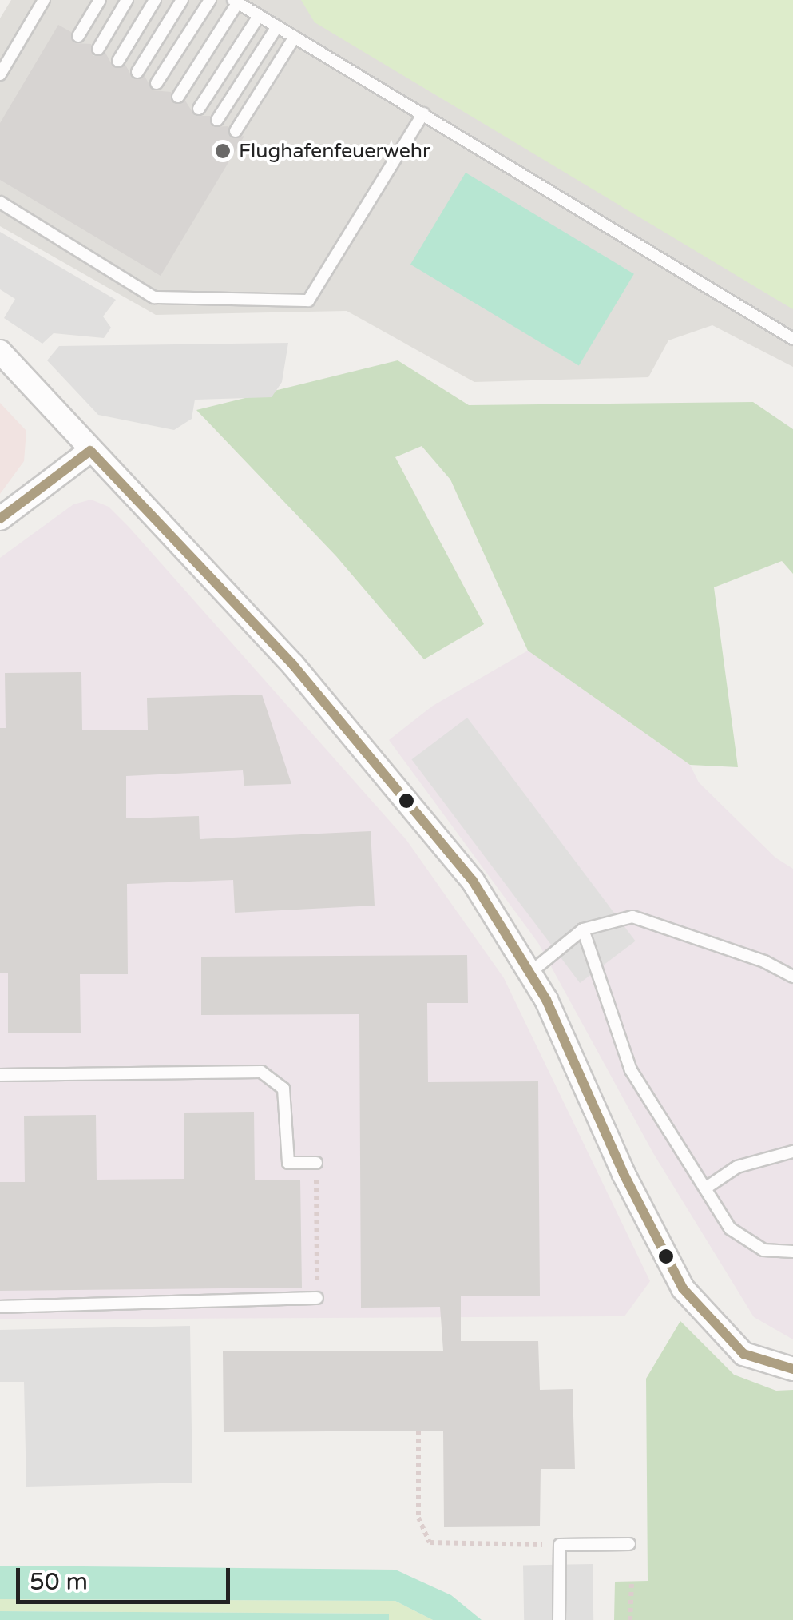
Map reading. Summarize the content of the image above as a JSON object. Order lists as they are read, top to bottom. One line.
{"places":["Flughafenfeuerwehr"],"scale_bar":"50 m"}
